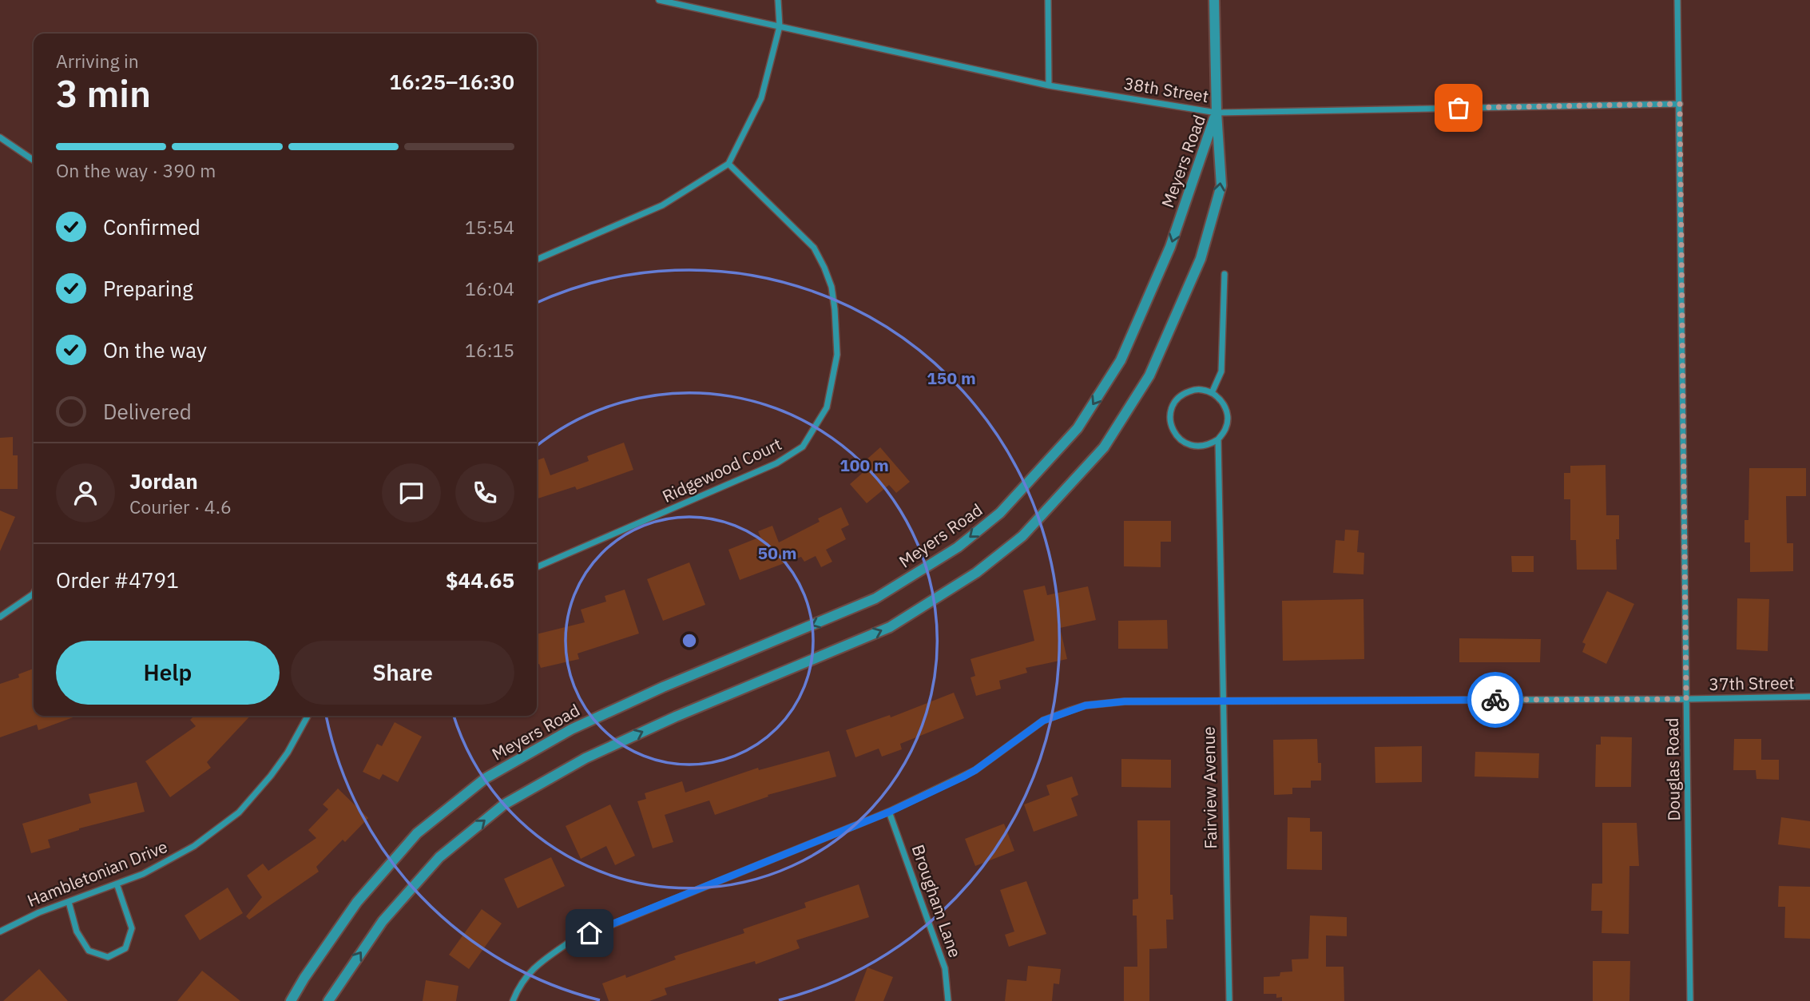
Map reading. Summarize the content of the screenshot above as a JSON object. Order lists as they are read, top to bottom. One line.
{"streets":{"street":["38th Street","Meyers Road","Ridgewood Court","37th Street","Douglas Road","Fairview Avenue","Hambletonian Drive","Brougham Lane"]},"crossings":[["38th Street","Meyers Road"],["38th Street","Douglas Road"],["37th Street","Douglas Road"],["37th Street","Fairview Avenue"],["37th Street","Brougham Lane"]],"page":{"heading":["3 min","Arriving in","16:25–16:30"],"panel":["Jordan","Courier · 4.6","Order #4791","$44.65"],"bar":"On the way · 390 m","list":[["Confirmed","15:54"],["Preparing","16:04"],["On the way","16:15"],"Delivered"],"buttons":["Help","Share"]},"rings":["150 m","100 m","50 m"]}
